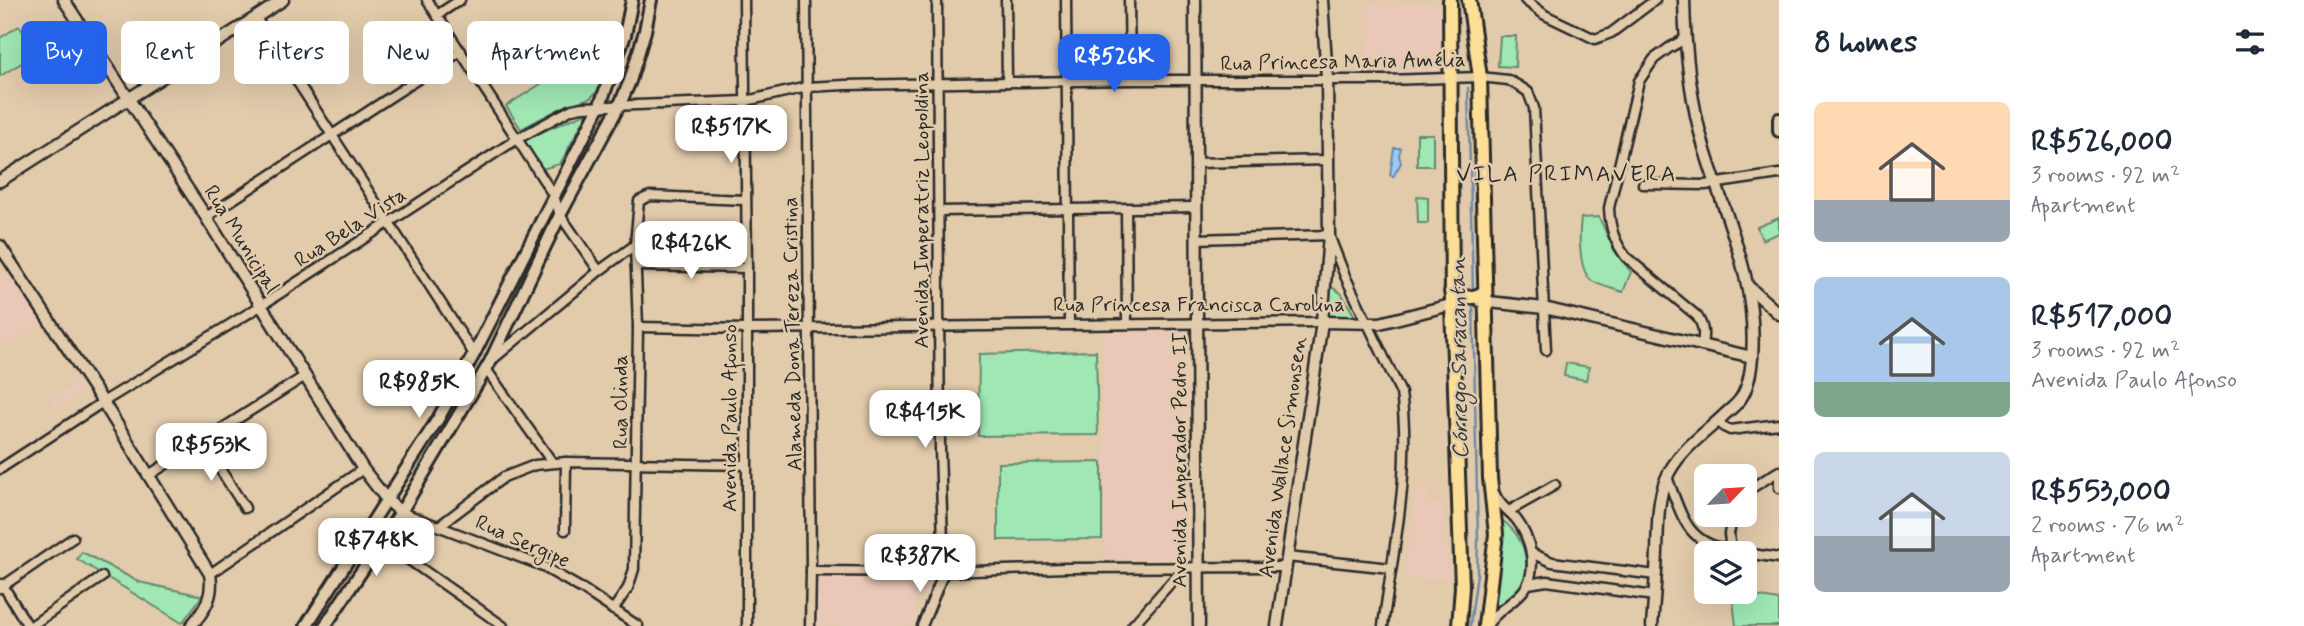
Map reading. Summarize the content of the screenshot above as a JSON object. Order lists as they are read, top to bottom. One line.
{"streets":{"street":["Rua Princesa Maria Amélia","Avenida Imperatriz Leopoldina","Rua Bela Vista","Rua Municipal","Rua Princesa Francisca Carolina","Alameda Dona Tereza Cristina","Rua Olinda","Avenida Paulo Afonso","Avenida Wallace Simonsen","Avenida Imperador Pedro II","Rua Sergipe"]},"crossings":[["Rua Princesa Maria Amélia","Avenida Imperatriz Leopoldina"],["Rua Princesa Maria Amélia","Rua Bela Vista"],["Rua Princesa Maria Amélia","Alameda Dona Tereza Cristina"],["Rua Princesa Maria Amélia","Avenida Paulo Afonso"],["Rua Princesa Maria Amélia","Avenida Wallace Simonsen"],["Rua Princesa Maria Amélia","Avenida Imperador Pedro II"],["Avenida Imperatriz Leopoldina","Rua Princesa Francisca Carolina"],["Rua Bela Vista","Rua Municipal"],["Rua Municipal","Rua Sergipe"],["Rua Princesa Francisca Carolina","Alameda Dona Tereza Cristina"],["Rua Princesa Francisca Carolina","Rua Olinda"],["Rua Princesa Francisca Carolina","Avenida Paulo Afonso"],["Rua Princesa Francisca Carolina","Avenida Wallace Simonsen"],["Rua Princesa Francisca Carolina","Avenida Imperador Pedro II"],["Rua Olinda","Avenida Paulo Afonso"],["Rua Olinda","Rua Sergipe"]],"districts":["VILA PRIMAVERA"],"water":["Córrego Saracantan"],"north":"top right","page":{"heading":"8 homes","chip":["Buy","Rent","Filters","New","Apartment"],"price":["R$526K","R$517K","R$426K","R$985K","R$415K","R$553K","R$748K","R$387K"],"list":[{"name":"R$526,000","note":"3 rooms · 92 m² · Apartment"},{"name":"R$517,000","note":"3 rooms · 92 m² · Avenida Paulo Afonso"},{"name":"R$553,000","note":"2 rooms · 76 m² · Apartment"}]}}
